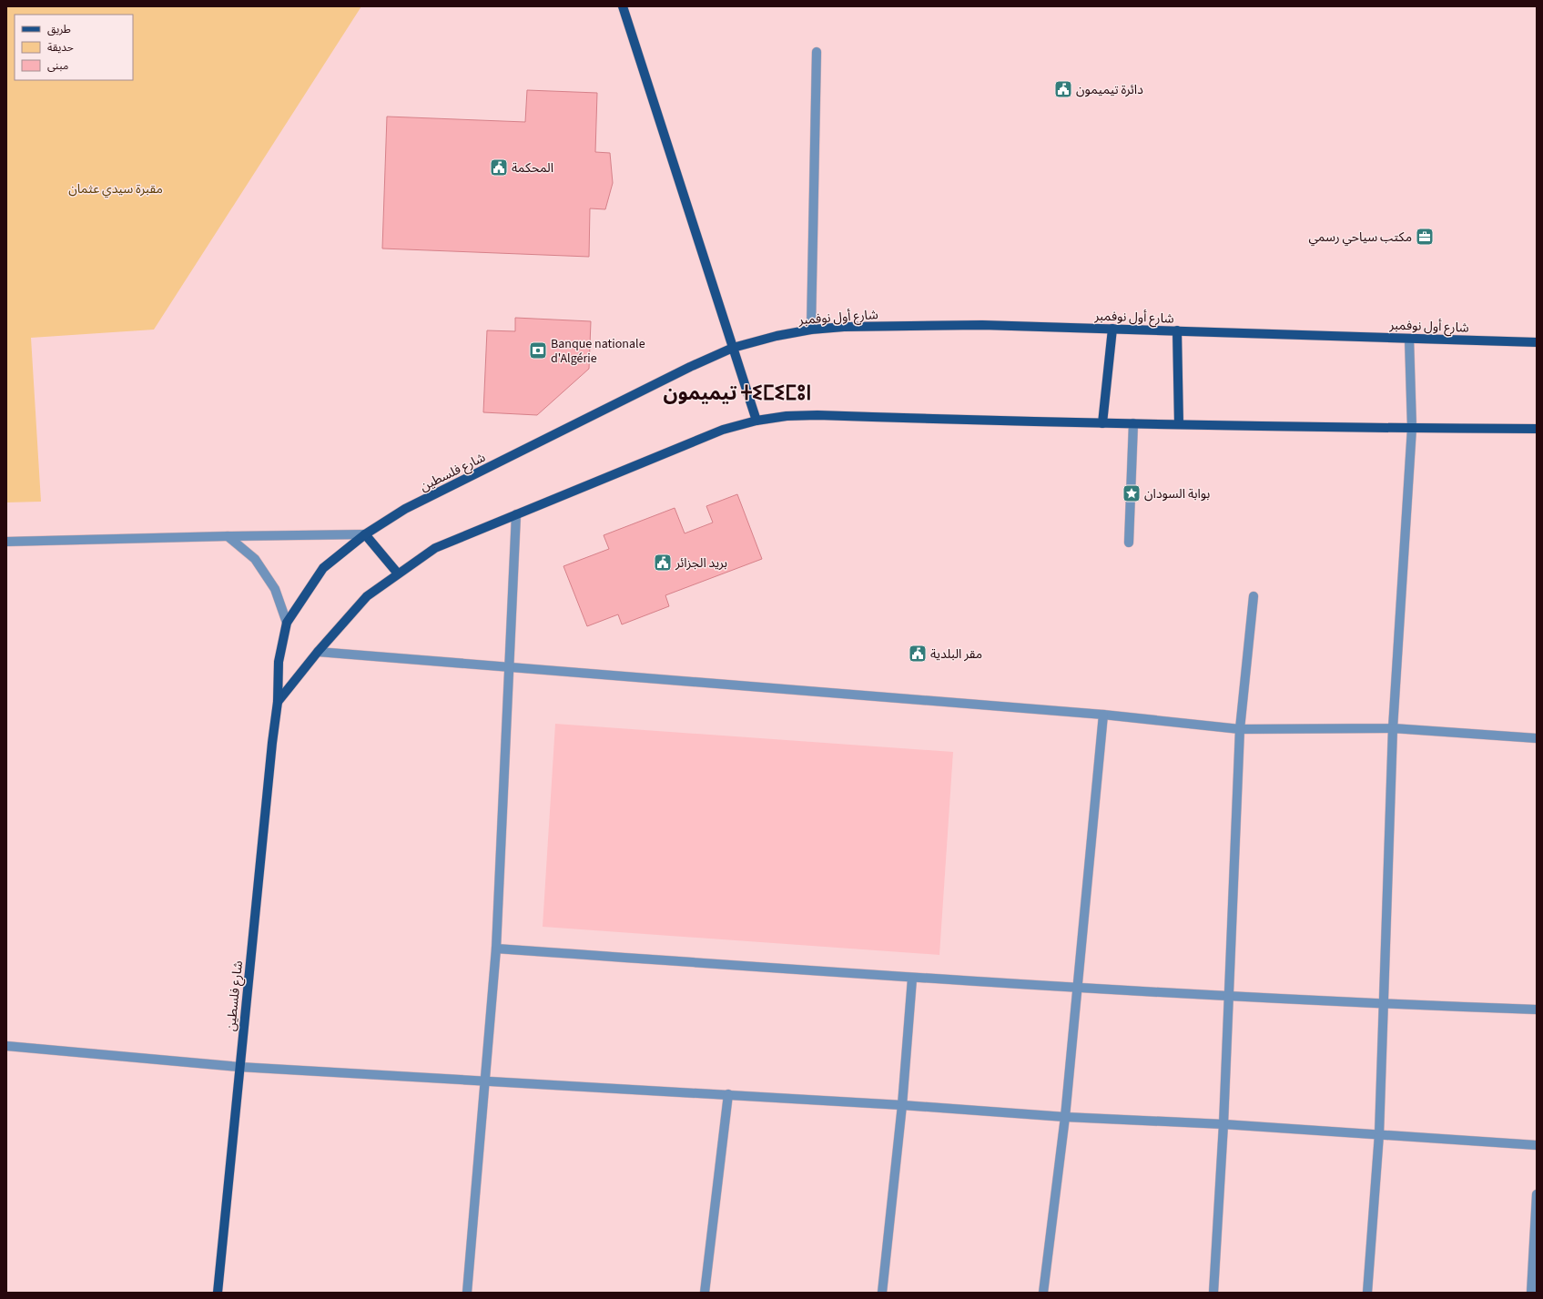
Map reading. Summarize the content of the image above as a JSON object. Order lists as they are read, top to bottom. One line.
{"streets":{"main road":["شارع أول نوفمبر","شارع فلسطين"]},"crossings":[["شارع أول نوفمبر","شارع فلسطين"]],"districts":["تيميمون ⵜⵉⵎⵉⵎⵓⵏ"],"parks":["مقبرة سيدي عثمان"],"places":{"public building":["دائرة ﺗﻴﻤﻴﻤﻮن","المحكمة","بريد الجزائر","مقر البلدية"],"office":["مكتب سياحي رسمي"],"bank":["Banque nationale d'Algérie"],"place":["بوابة السودان"]},"legend":["طريق","حديقة","مبنى"]}
